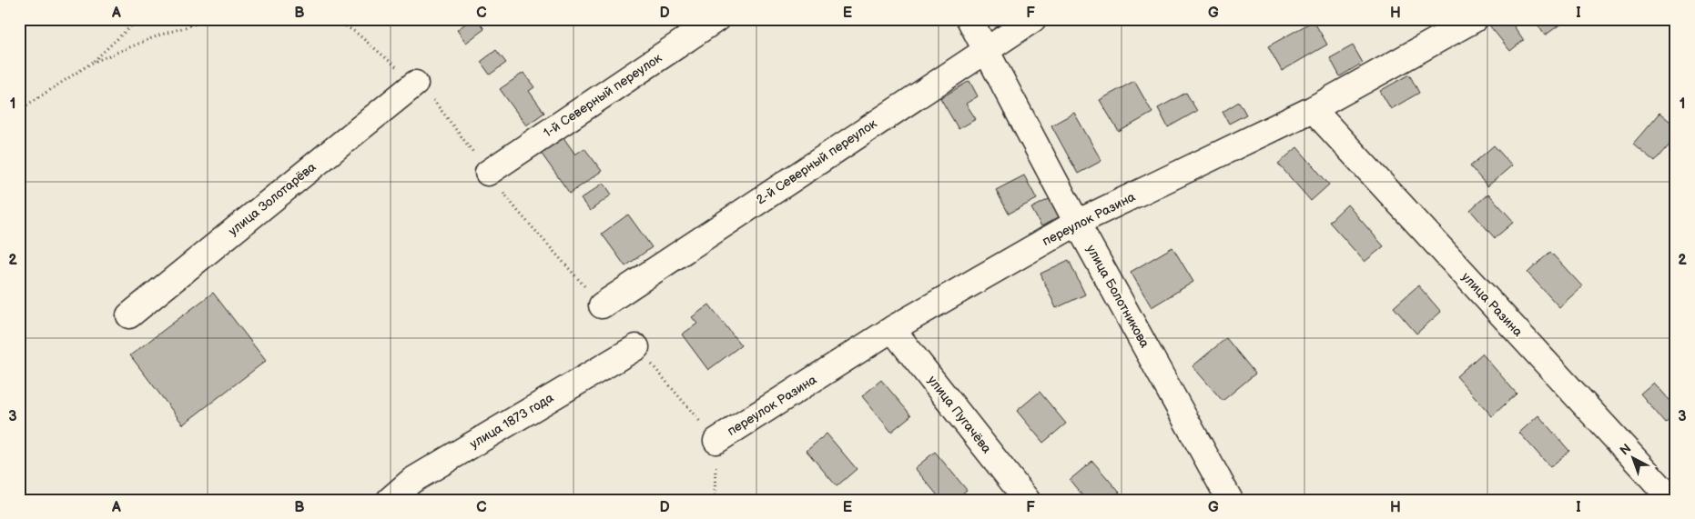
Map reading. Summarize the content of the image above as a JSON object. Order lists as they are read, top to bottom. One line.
{"streets":{"street":["1-й Северный переулок","2-й Северный переулок","улица Золотарёва","переулок Разина","улица Болотникова","улица Разина","улица Пугачёва","улица 1873 года"]},"crossings":[["2-й Северный переулок","улица Болотникова"],["переулок Разина","улица Болотникова"],["переулок Разина","улица Разина"],["переулок Разина","улица Пугачёва"]],"north":"top left","grid":{"columns":["A","B","C","D","E","F","G","H","I"],"rows":["1","2","3"]}}
